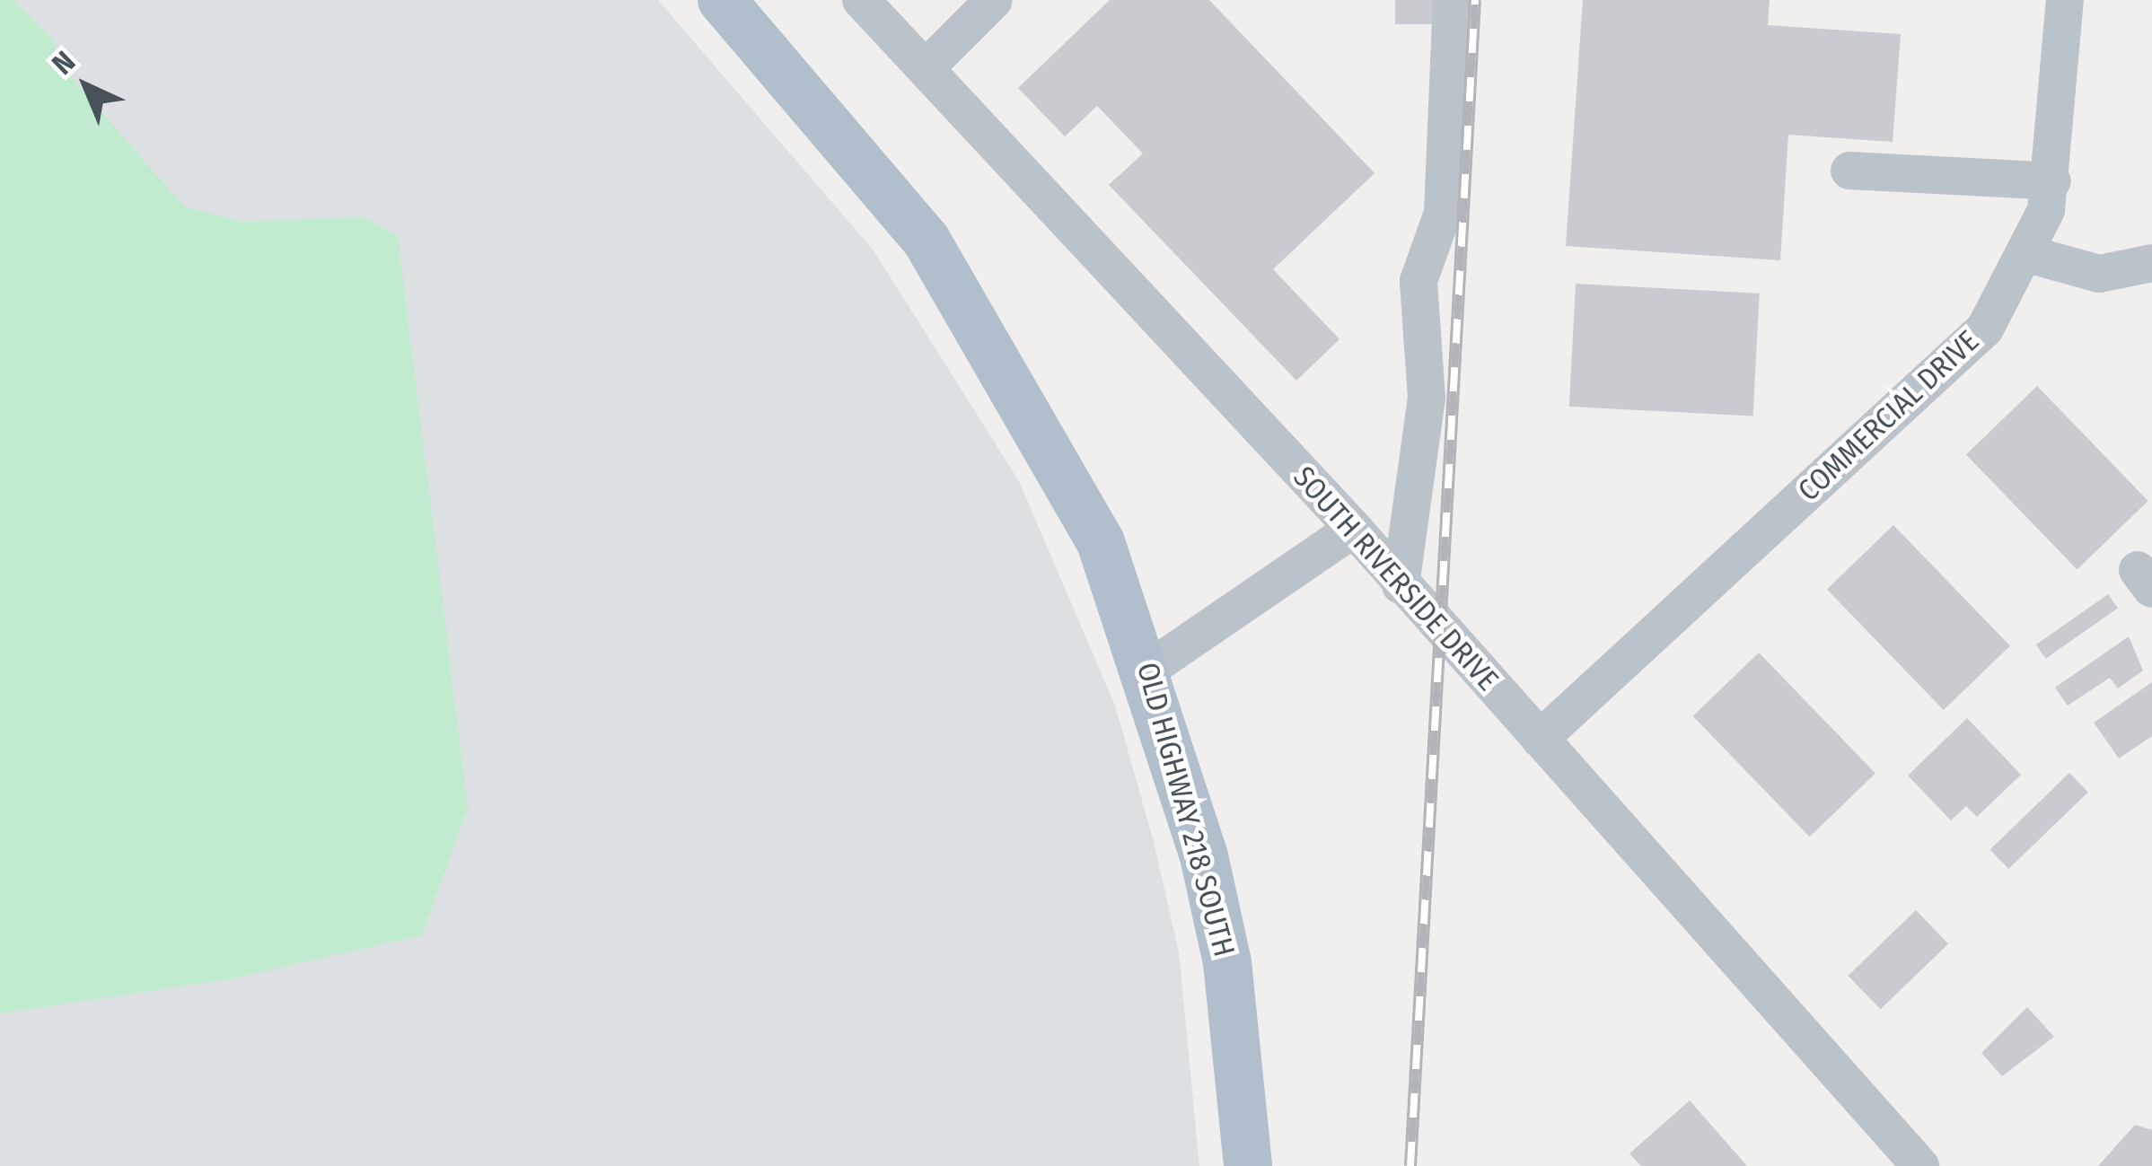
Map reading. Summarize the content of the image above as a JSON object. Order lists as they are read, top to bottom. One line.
{"streets":{"main road":["OLD HIGHWAY 218 SOUTH"],"street":["COMMERCIAL DRIVE","SOUTH RIVERSIDE DRIVE"]},"crossings":[["COMMERCIAL DRIVE","SOUTH RIVERSIDE DRIVE"]],"north":"top left"}
